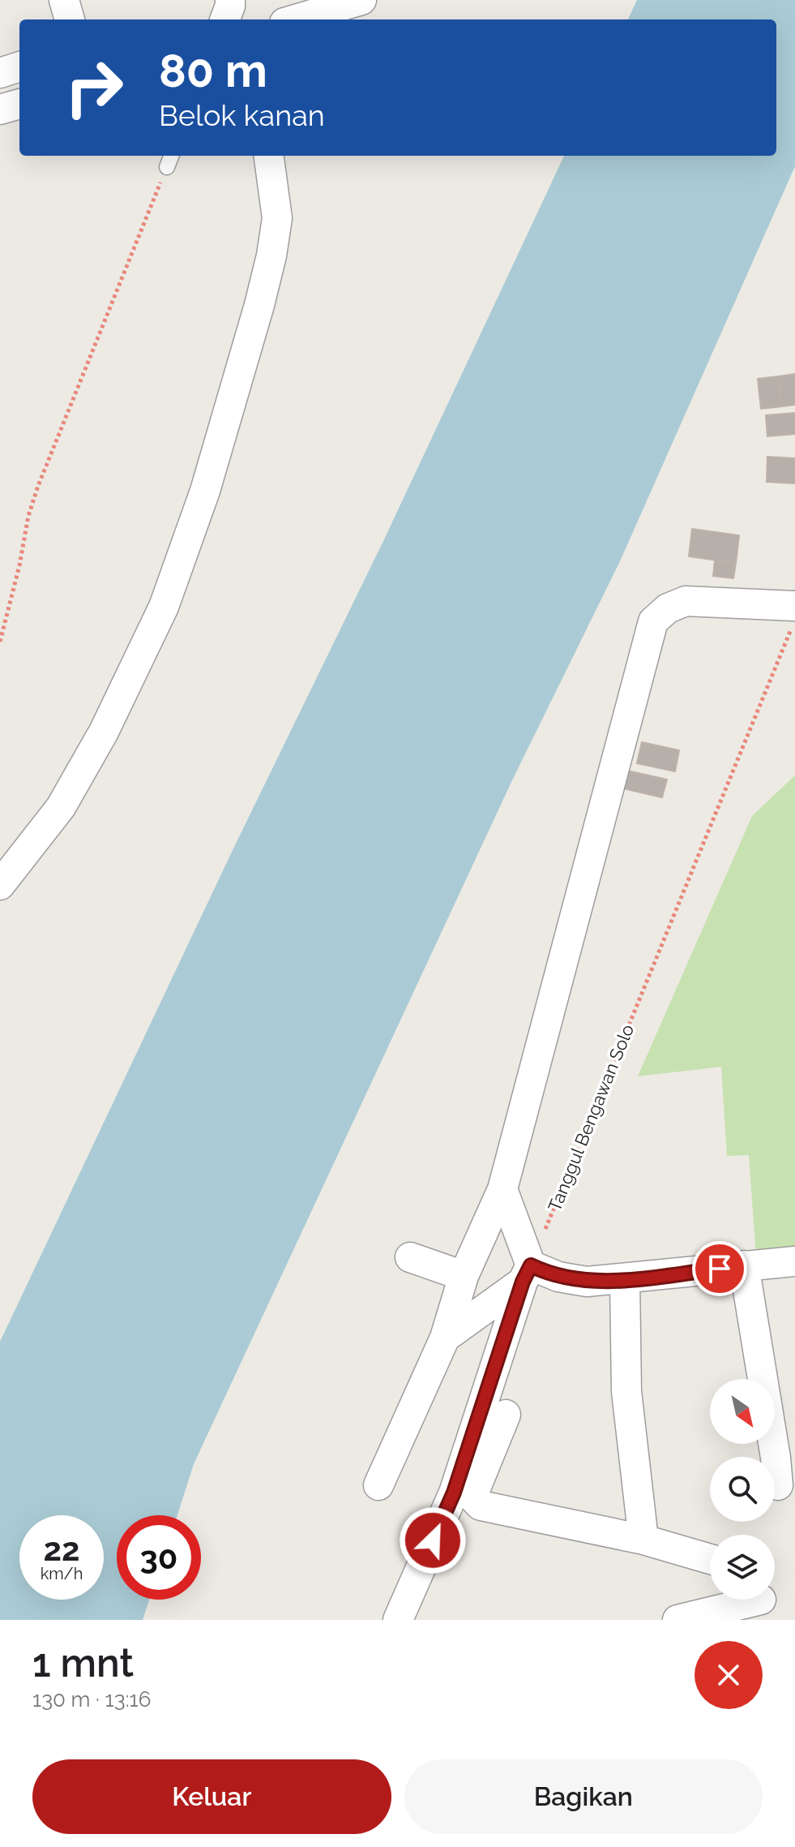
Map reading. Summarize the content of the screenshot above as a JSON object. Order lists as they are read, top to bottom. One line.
{"streets":{"path":["Tanggul Bengawan Solo"]},"north":"bottom right","page":{"turn":["80 m","Belok kanan"],"speed":"22 km/h","limit":"30","heading":["1 mnt","130 m · 13:16"],"buttons":["Keluar","Bagikan"]}}
